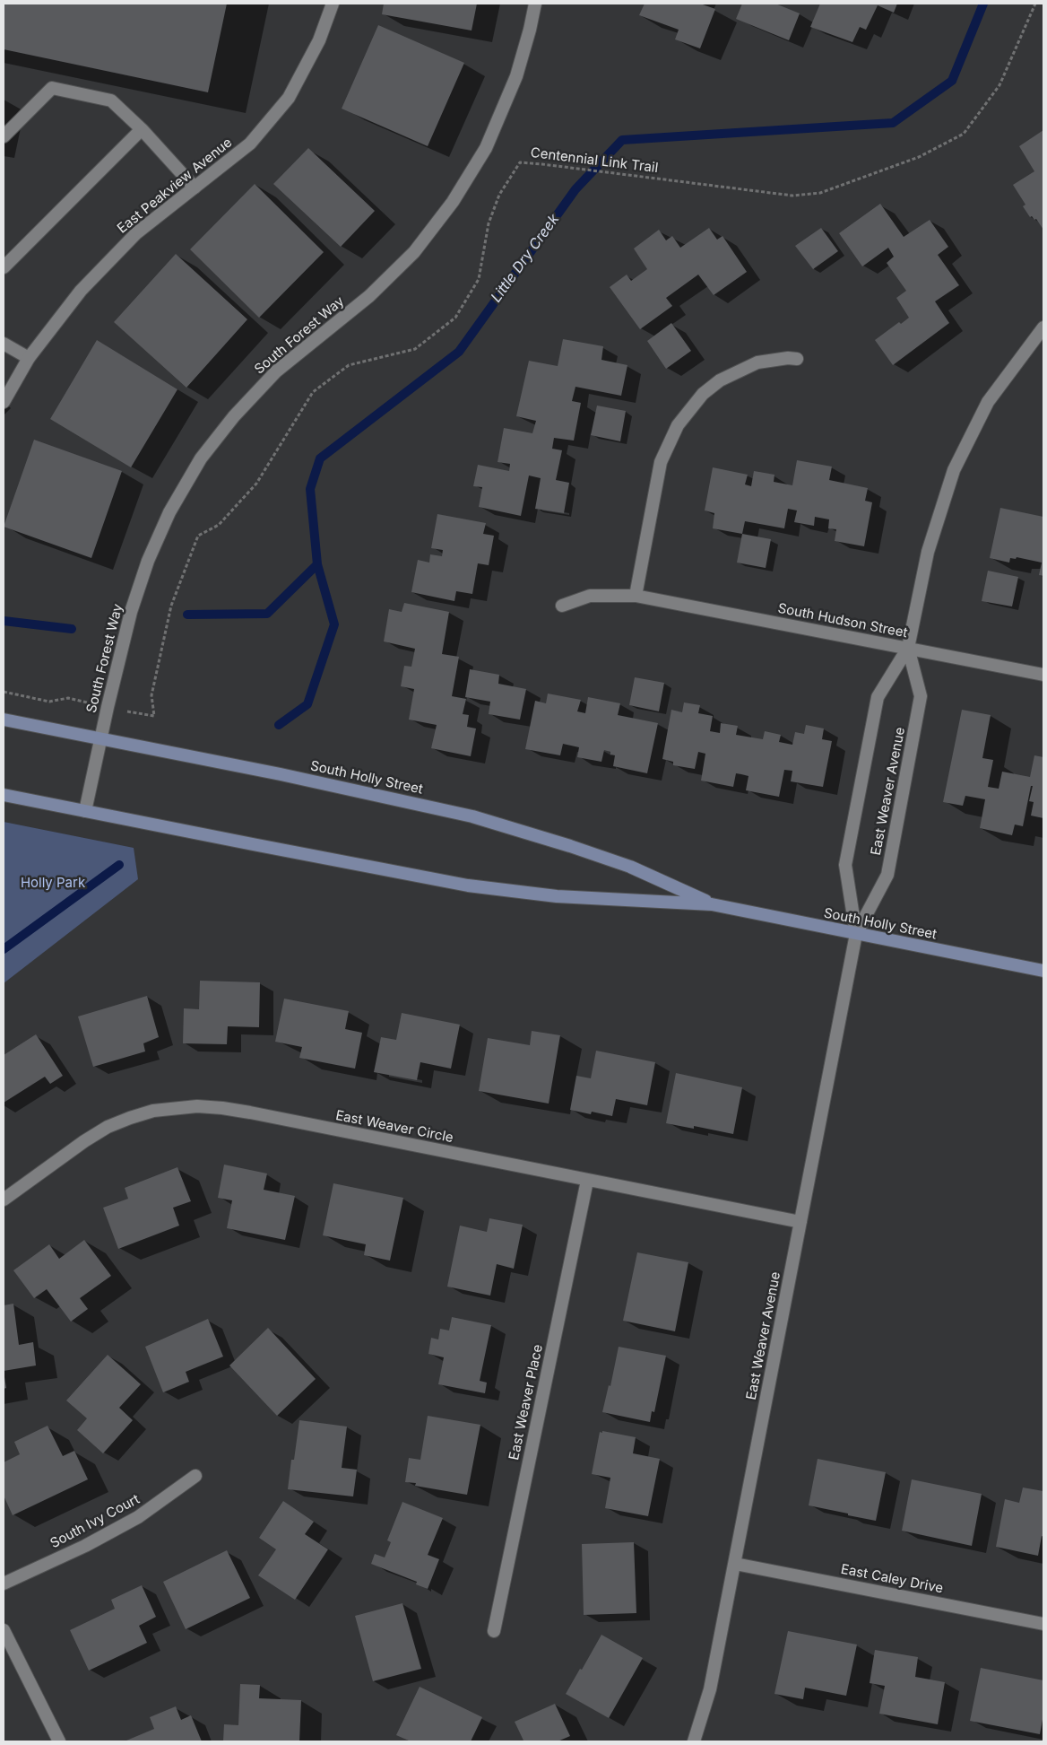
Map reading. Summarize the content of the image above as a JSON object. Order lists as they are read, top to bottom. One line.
{"streets":{"main road":["South Holly Street"],"street":["East Peakview Avenue","South Forest Way","South Hudson Street","East Weaver Avenue","East Weaver Circle","East Weaver Place","South Ivy Court","East Caley Drive"],"path":["Centennial Link Trail"]},"crossings":[["Centennial Link Trail","South Forest Way"],["South Forest Way","South Holly Street"],["South Hudson Street","East Weaver Avenue"],["South Holly Street","East Weaver Avenue"],["East Weaver Avenue","East Weaver Circle"],["East Weaver Avenue","East Caley Drive"],["East Weaver Circle","East Weaver Place"]],"water":["Little Dry Creek"],"parks":["Holly Park"]}
